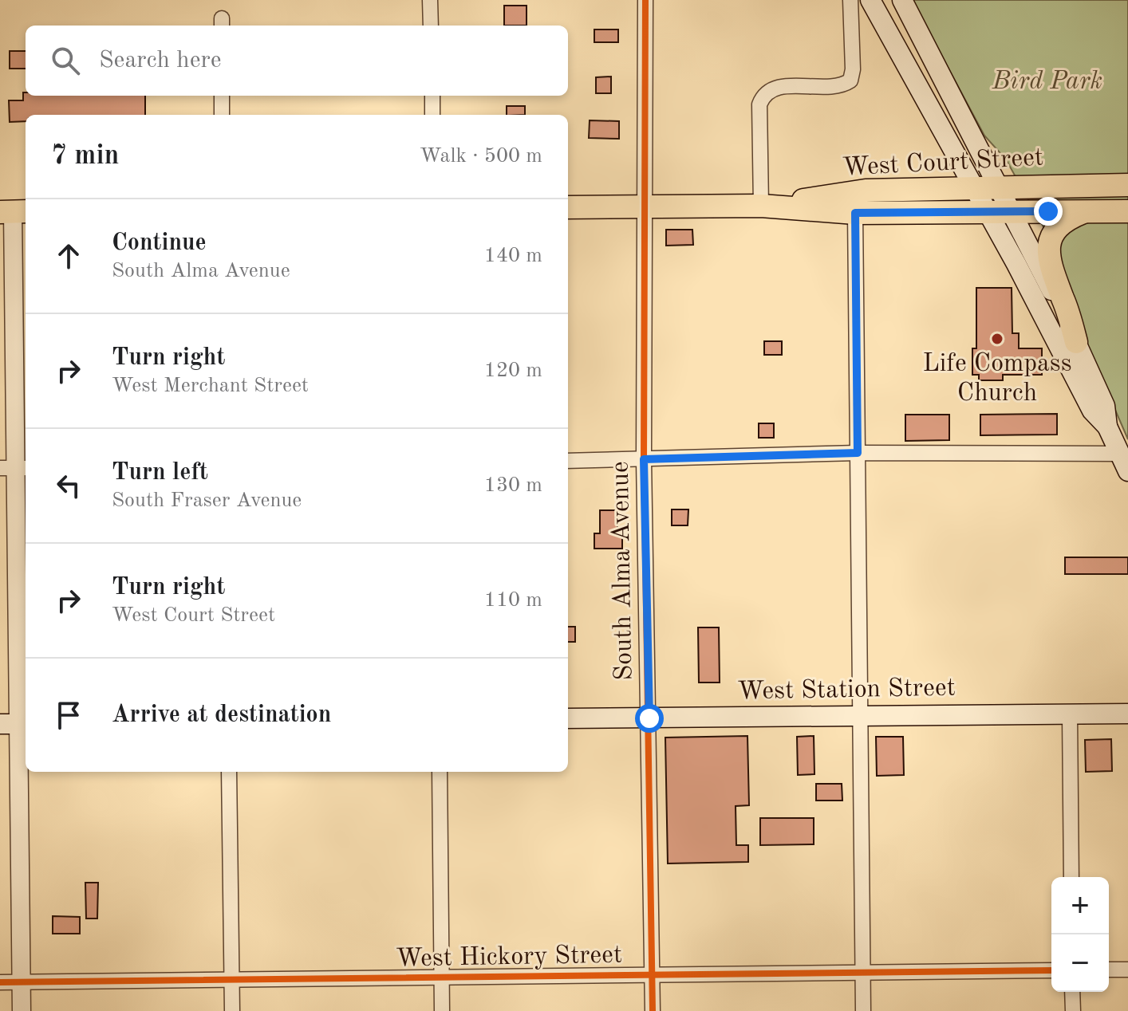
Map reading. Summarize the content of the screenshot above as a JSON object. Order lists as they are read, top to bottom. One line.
{"streets":{"main road":["West Court Street","West Station Street"],"street":["South Alma Avenue","West Hickory Street"]},"crossings":[["West Court Street","South Alma Avenue"],["South Alma Avenue","West Station Street"],["South Alma Avenue","West Hickory Street"]],"parks":["Bird Park"],"places":["Life Compass Church"],"page":{"search":"Search here","heading":["7 min","Walk · 500 m"],"list":[["Continue","South Alma Avenue","140 m"],["Turn right","West Merchant Street","120 m"],["Turn left","South Fraser Avenue","130 m"],["Turn right","West Court Street","110 m"],"Arrive at destination"],"map_buttons":["+","−"]}}
